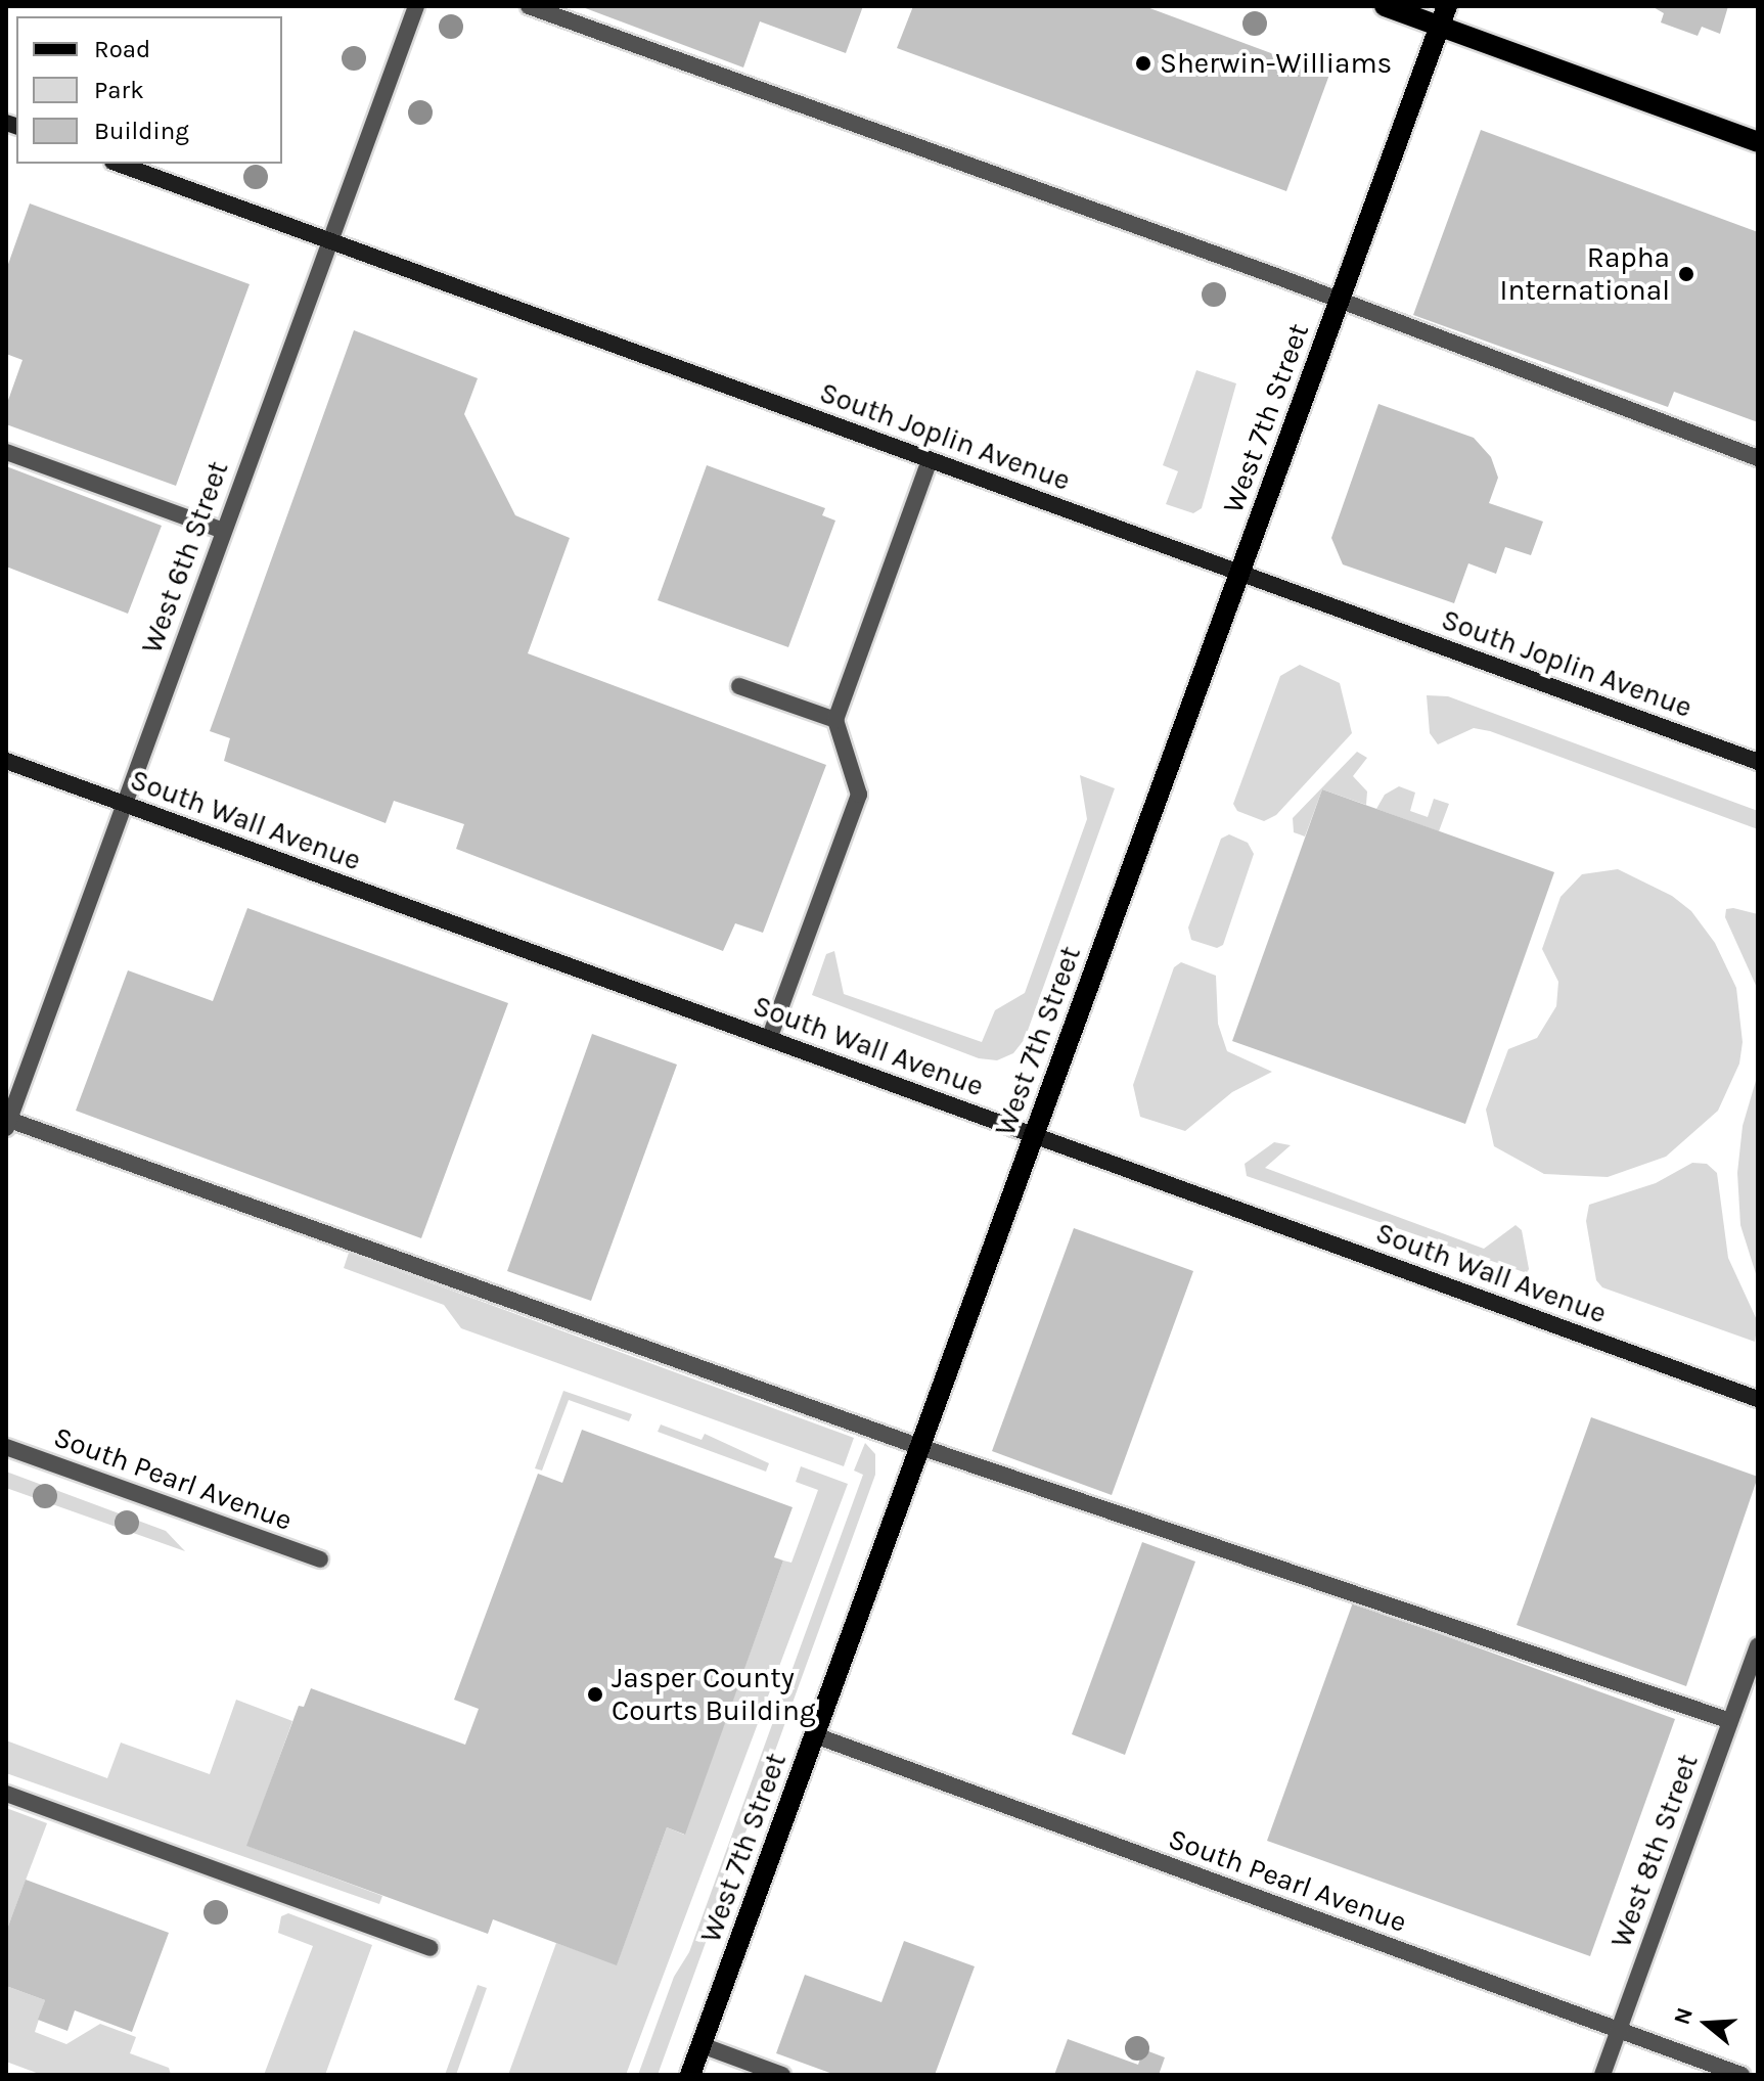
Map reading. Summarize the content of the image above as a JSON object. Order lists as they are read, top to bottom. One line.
{"streets":{"main road":["West 7th Street"],"street":["South Joplin Avenue","West 6th Street","South Wall Avenue","South Pearl Avenue","West 8th Street"]},"crossings":[["West 7th Street","South Joplin Avenue"],["West 7th Street","South Wall Avenue"],["West 7th Street","South Pearl Avenue"],["South Joplin Avenue","West 6th Street"],["West 6th Street","South Wall Avenue"],["South Pearl Avenue","West 8th Street"]],"places":["Sherwin-Williams","Rapha International","Jasper County Courts Building"],"legend":["Road","Park","Building"],"north":"left"}
